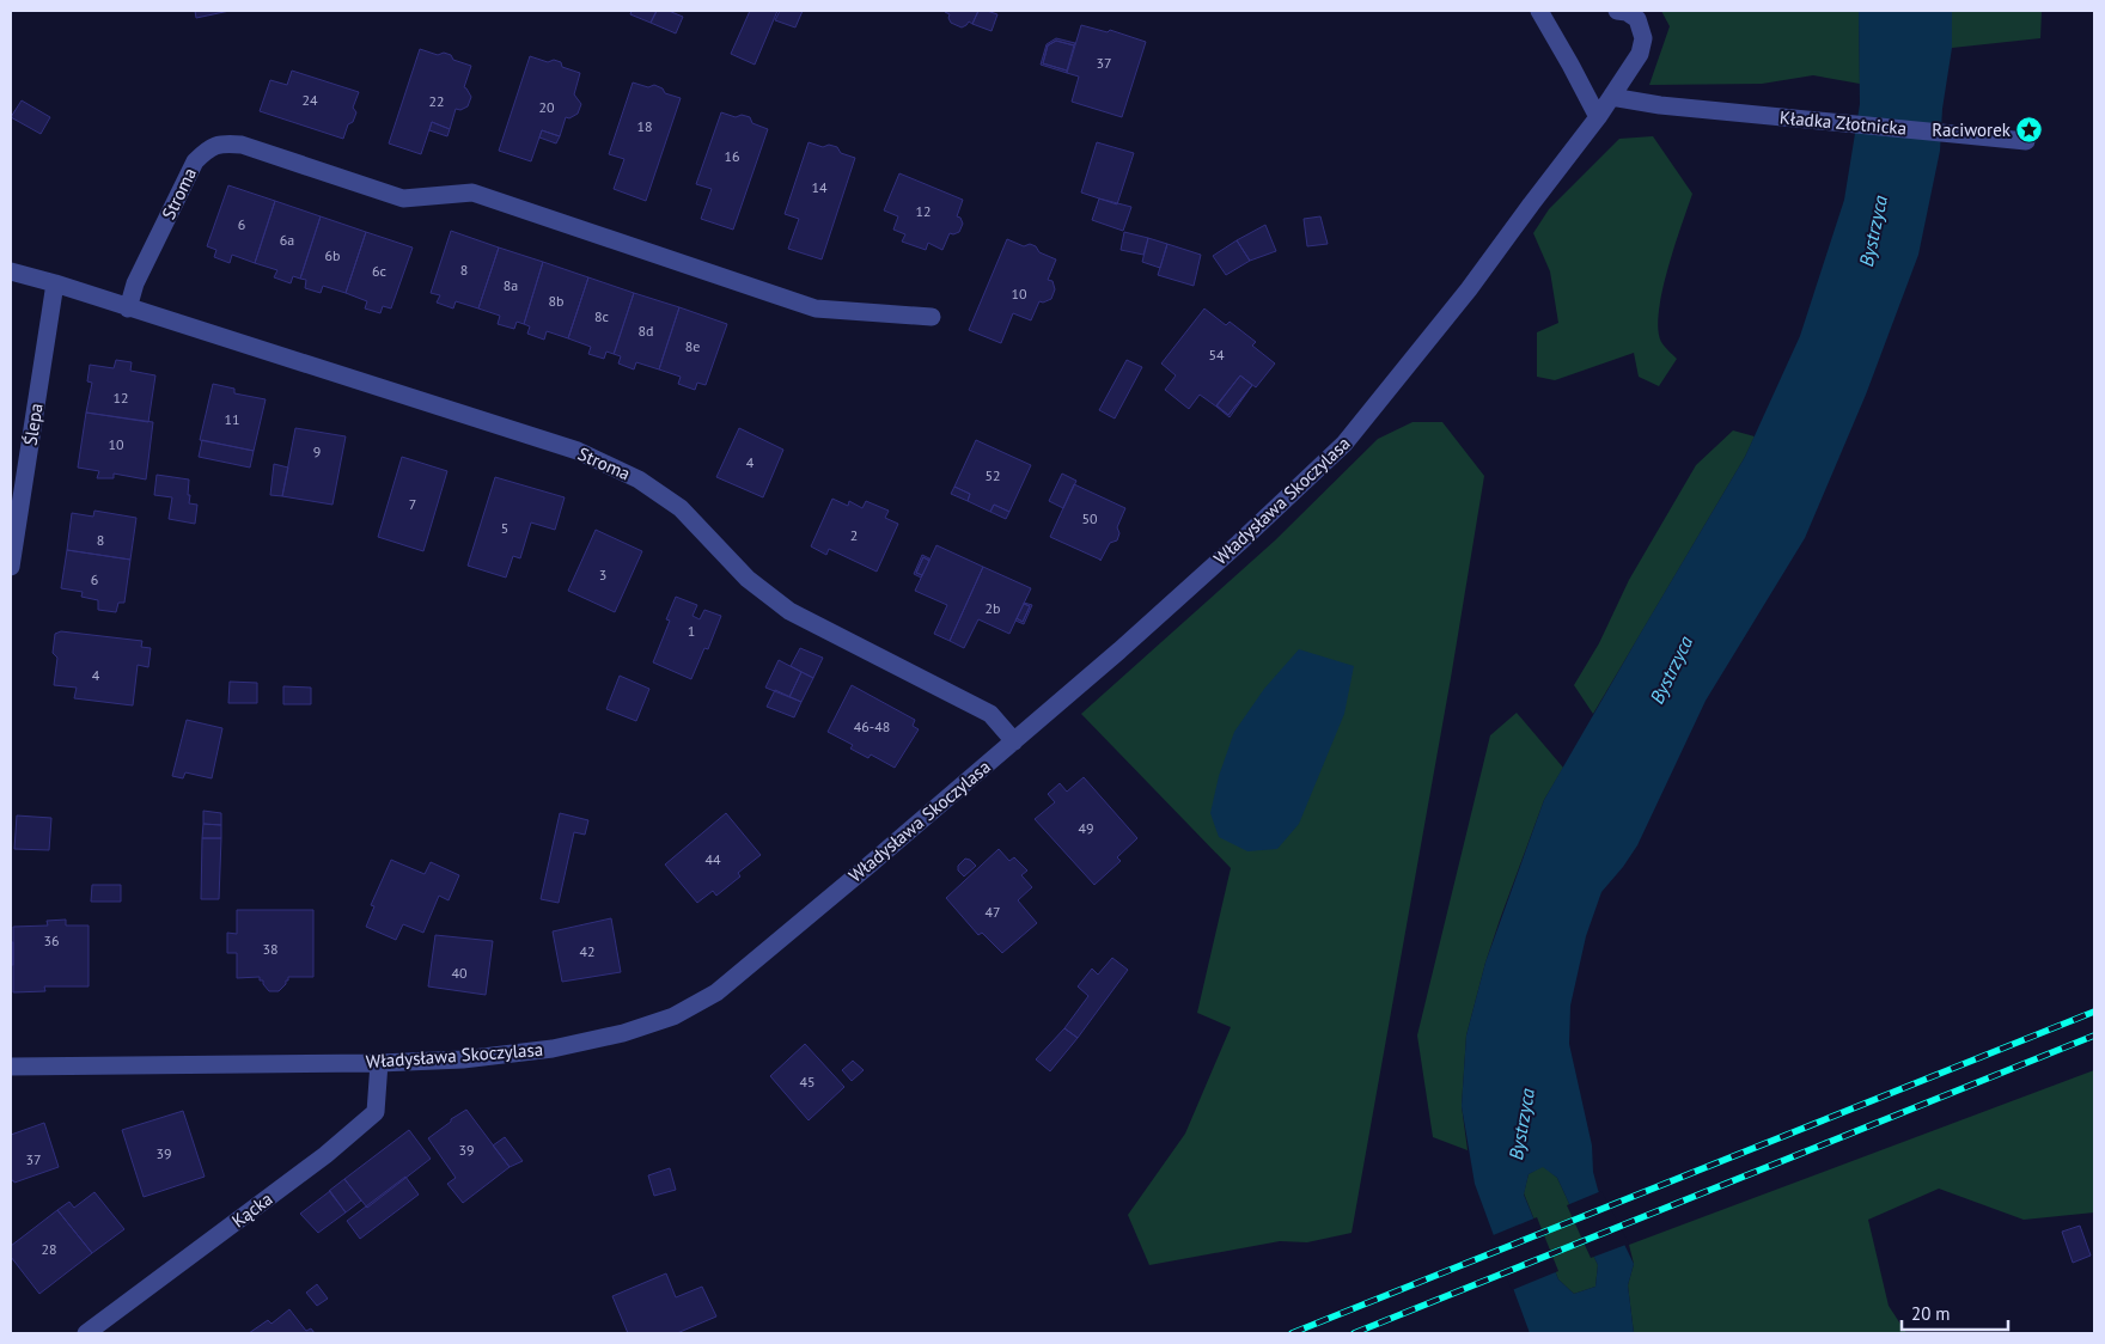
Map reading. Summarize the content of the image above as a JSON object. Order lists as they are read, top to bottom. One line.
{"streets":{"street":["Kładka Złotnicka","Stroma","Ślepa","Władysława Skoczylasa","Kącka"]},"crossings":[["Kładka Złotnicka","Władysława Skoczylasa"],["Stroma","Ślepa"],["Stroma","Władysława Skoczylasa"],["Władysława Skoczylasa","Kącka"]],"water":["Bystrzyca"],"places":{"place":["Raciworek"]},"house_numbers":["37","24","22","20","18","16","14","12","6","6a","6b","8","6c","8a","10","8b","8c","8d","8e","54","12","11","10","9","4","52","7","50","5","2","8","3","6","2b","1","4","46-48","49","44","47","36","38","42","40","45","39","39","37","28"],"scale_bar":"20 m"}
